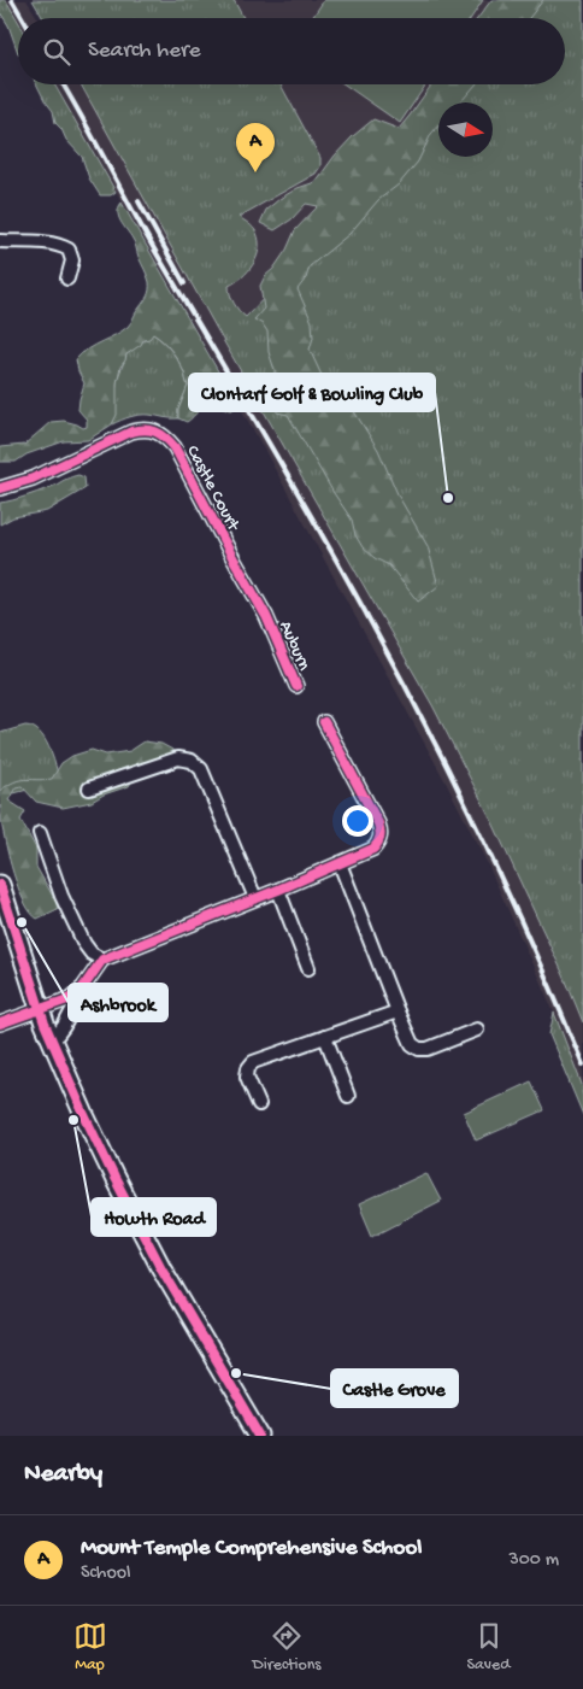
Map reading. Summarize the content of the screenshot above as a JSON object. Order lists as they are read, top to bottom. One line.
{"streets":{"street":["Castle Court","Auburn"]},"crossings":[["Castle Court","Auburn"]],"places":["Clontarf Golf & Bowling Club","Ashbrook","Howth Road","Castle Grove"],"north":"right","page":{"search":"Search here","pins":"A","heading":"Nearby","list":[{"mark":"A","name":"Mount Temple Comprehensive School","note":"School","value":"300 m"}],"nav":["Map","Directions","Saved"]}}
